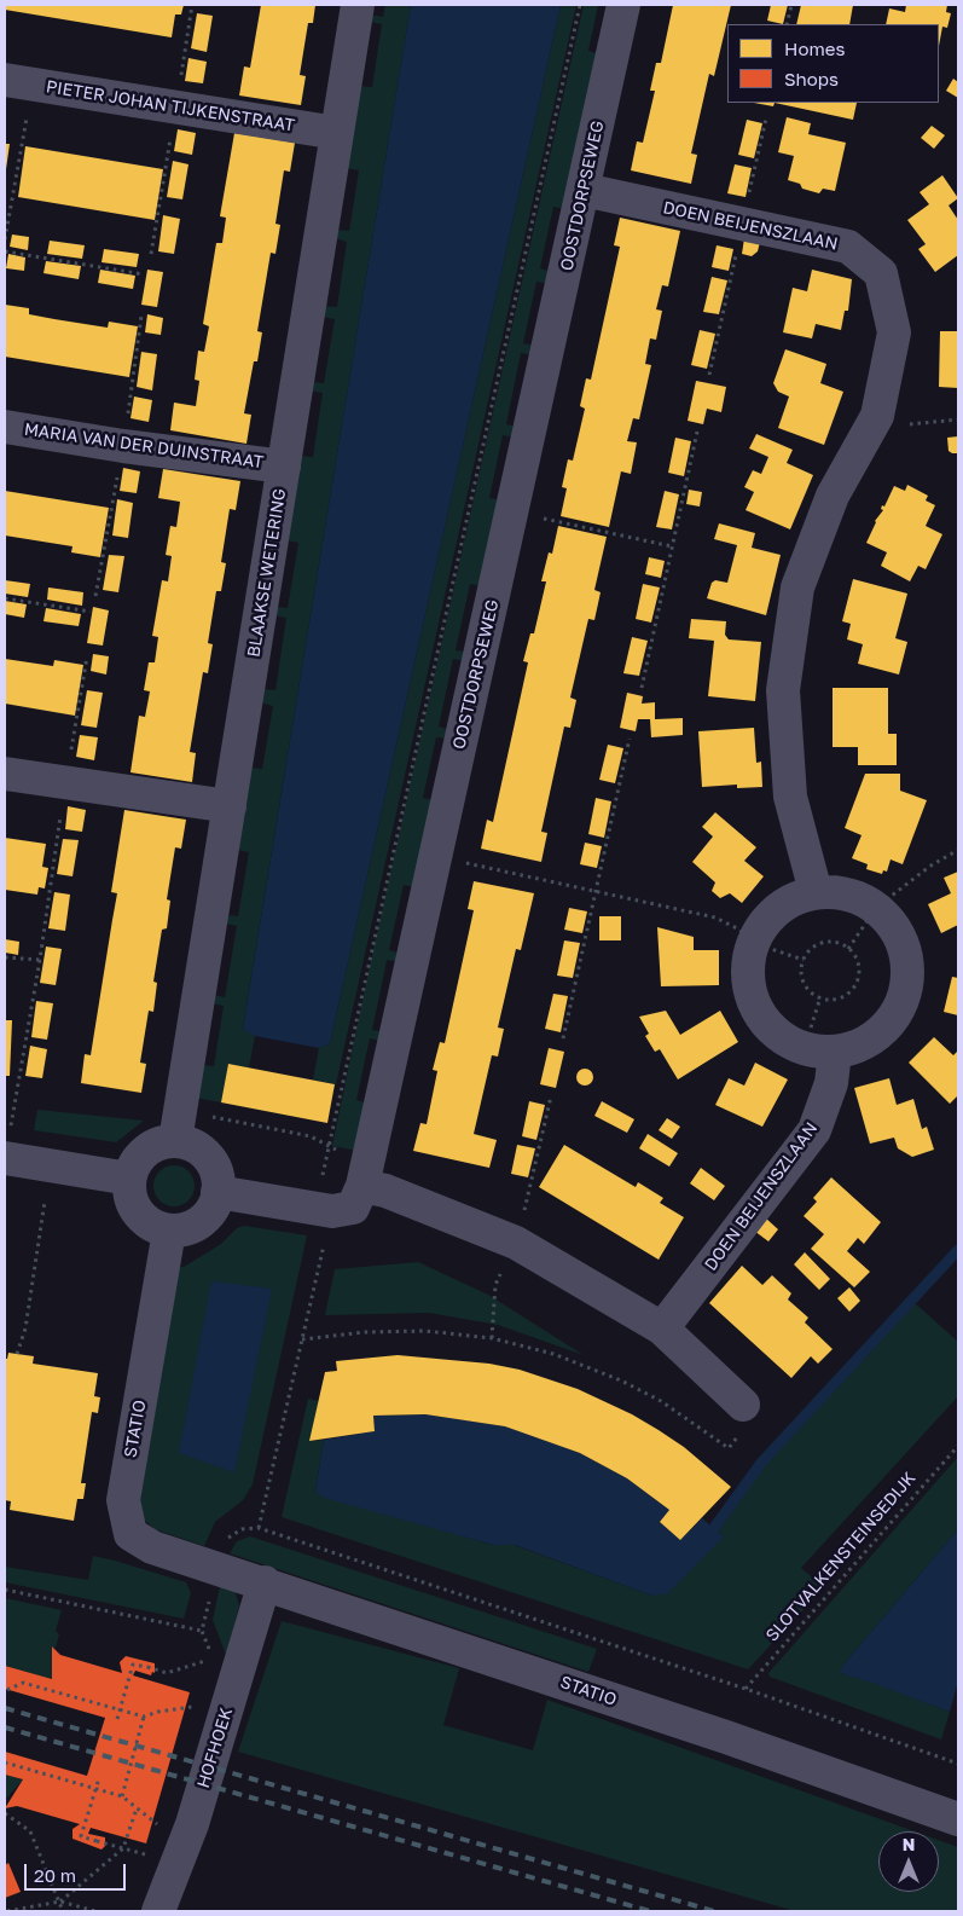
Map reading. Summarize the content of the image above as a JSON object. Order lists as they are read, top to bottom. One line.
{"streets":{"street":["PIETER JOHAN TIJKENSTRAAT","OOSTDORPSEWEG","DOEN BEIJENSZLAAN","MARIA VAN DER DUINSTRAAT","BLAAKSE WETERING","STATIO","HOFHOEK"],"path":["SLOTVALKENSTEINSEDIJK"]},"crossings":[["PIETER JOHAN TIJKENSTRAAT","BLAAKSE WETERING"],["OOSTDORPSEWEG","DOEN BEIJENSZLAAN"],["MARIA VAN DER DUINSTRAAT","BLAAKSE WETERING"],["BLAAKSE WETERING","STATIO"],["STATIO","HOFHOEK"]],"legend":["Homes","Shops"],"scale_bar":"20 m","north":"top"}
